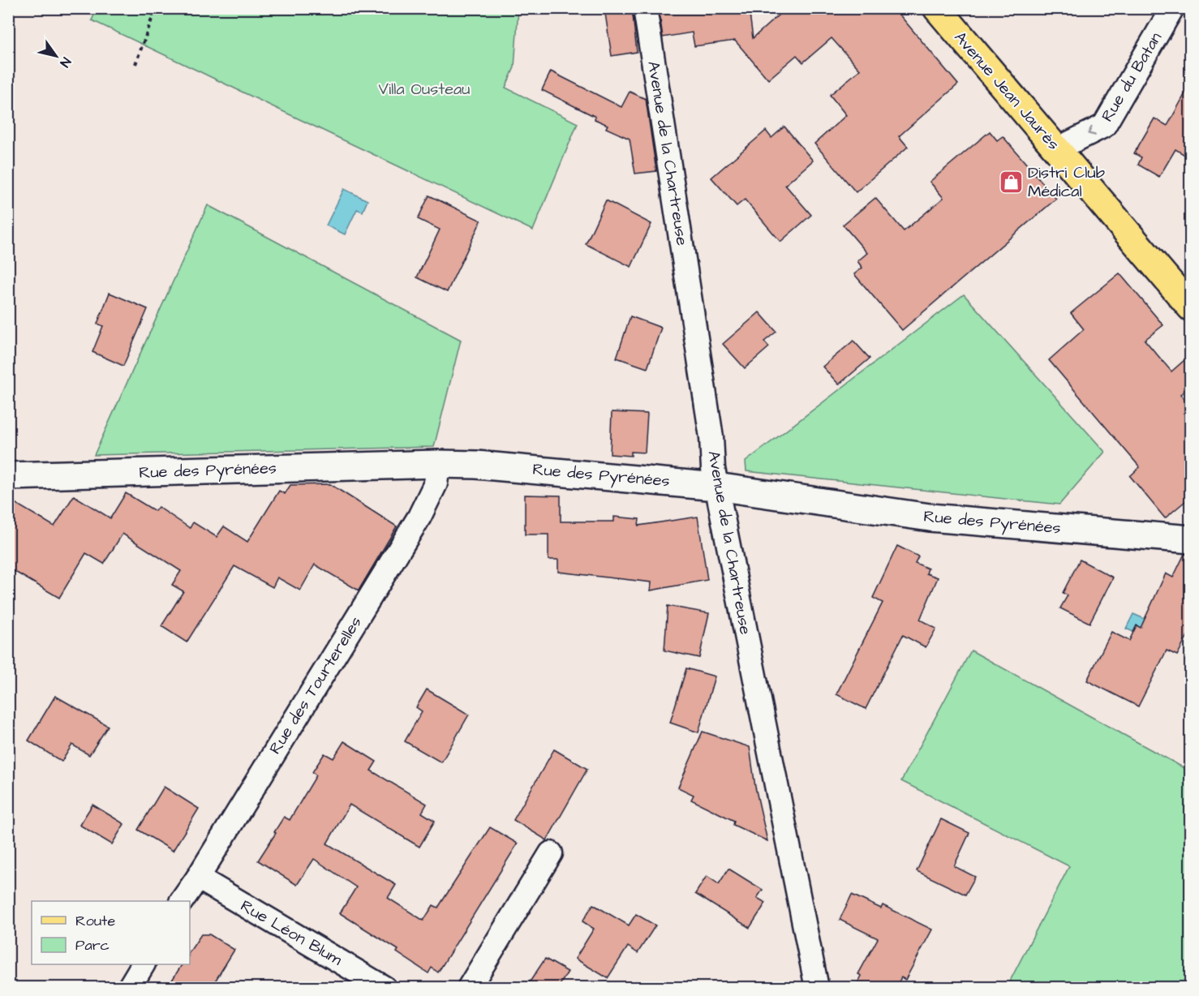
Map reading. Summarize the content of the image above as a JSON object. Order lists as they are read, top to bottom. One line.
{"streets":{"main road":["Avenue Jean Jaurès"],"street":["Rue du Batan","Avenue de la Chartreuse","Rue des Pyrénées","Rue des Tourterelles","Rue Léon Blum"]},"crossings":[["Rue du Batan","Avenue Jean Jaurès"],["Avenue de la Chartreuse","Rue des Pyrénées"],["Rue des Pyrénées","Rue des Tourterelles"],["Rue des Tourterelles","Rue Léon Blum"]],"one_way":["Rue du Batan"],"parks":["Villa Ousteau"],"places":{"shop":["Distri Club Médical"]},"legend":["Route","Parc"],"north":"bottom right"}
